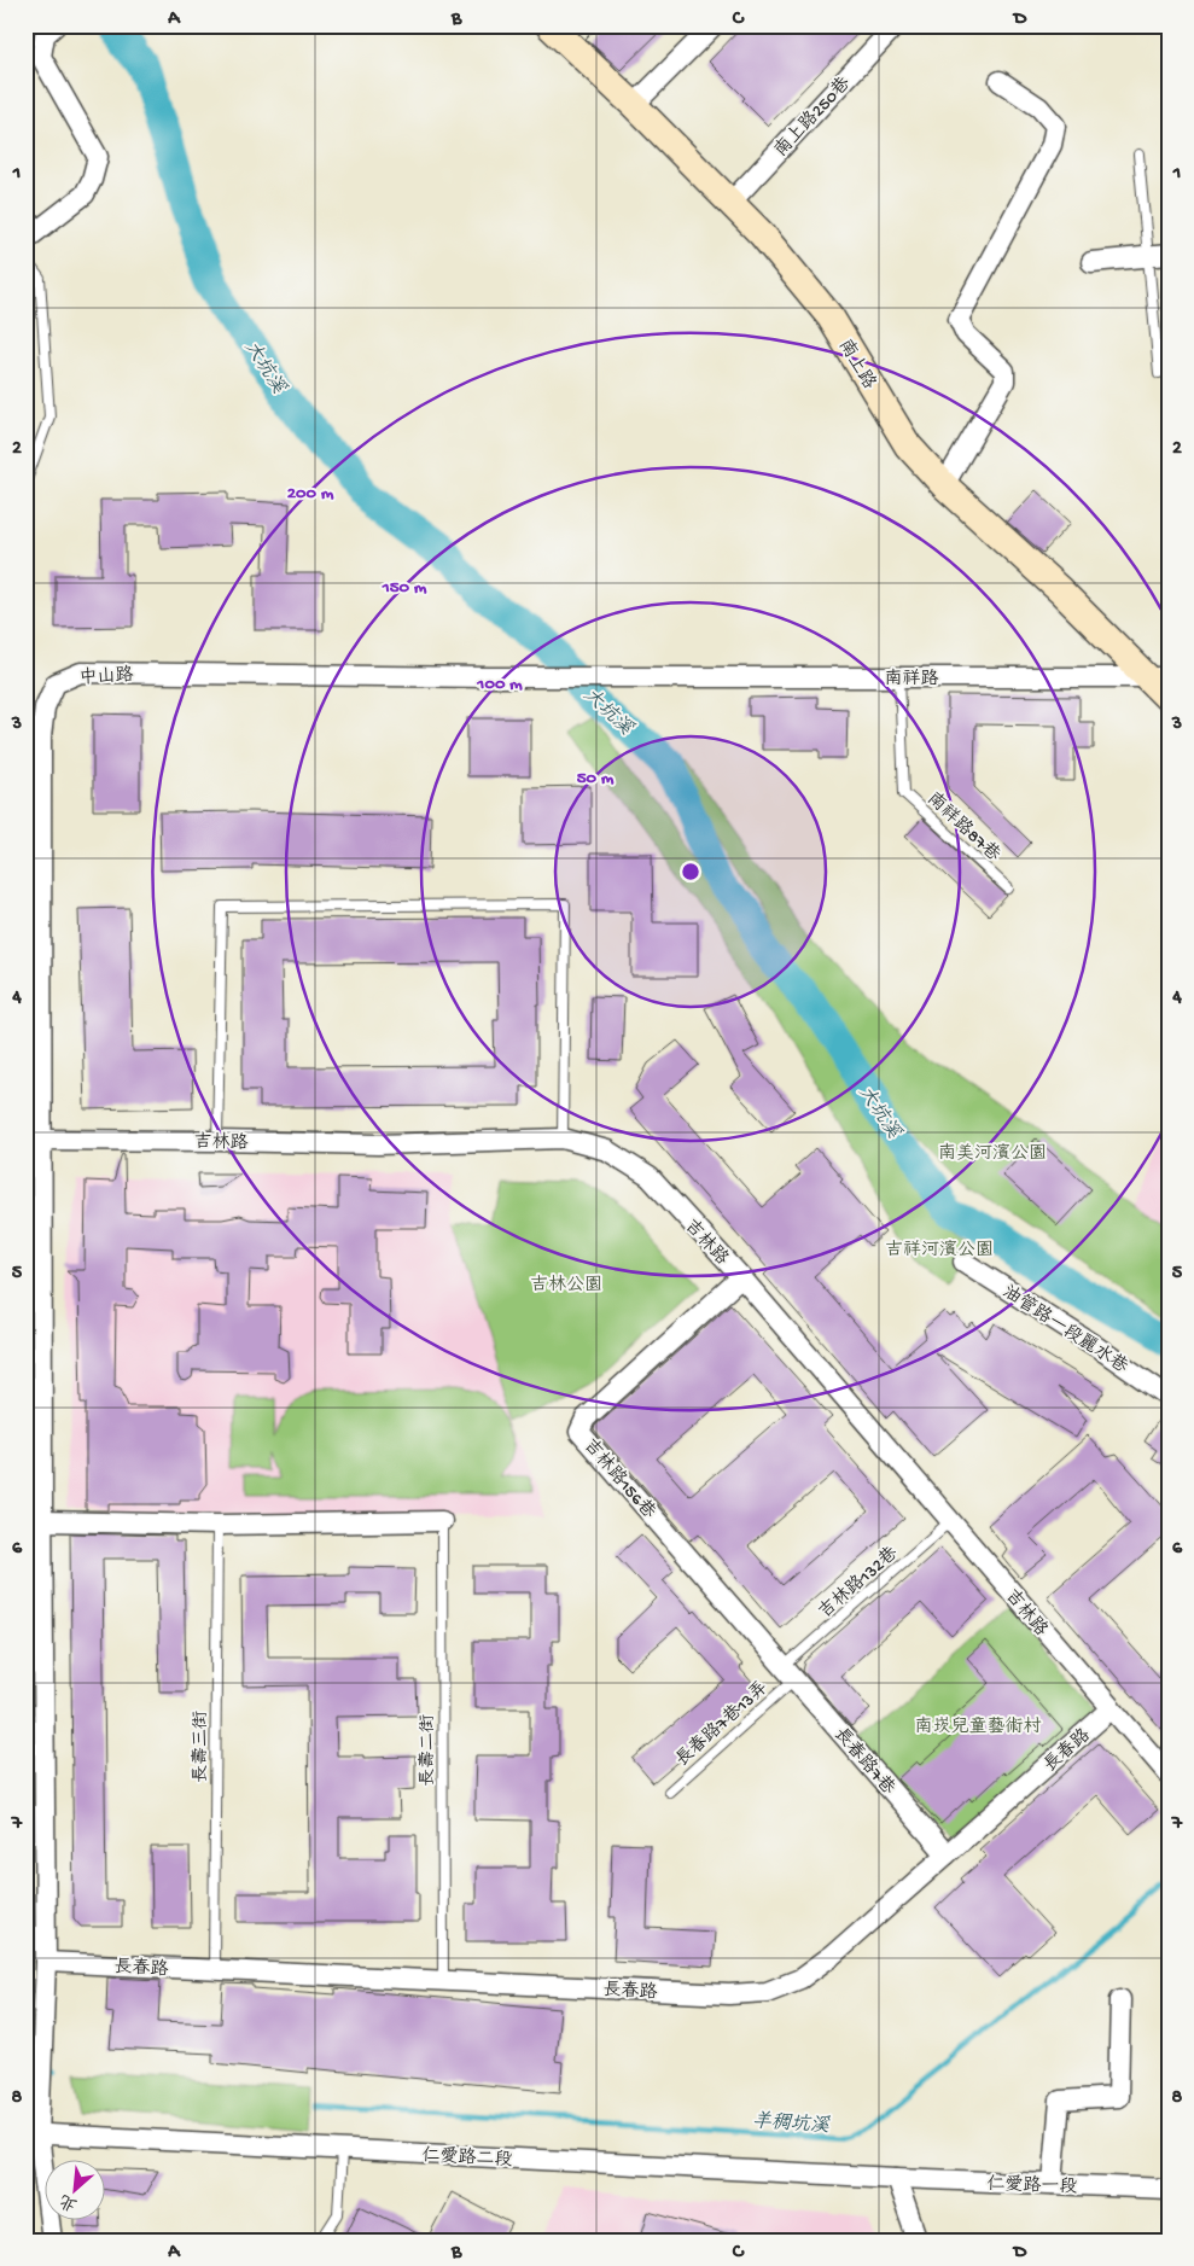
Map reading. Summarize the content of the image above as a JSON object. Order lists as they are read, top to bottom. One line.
{"streets":{"street":["南上路250巷","南上路","中山路","南祥路","吉林路","油管路一段麗水巷","吉林路156巷","長春路","長春路7巷","仁愛路二段","仁愛路一段"],"lane":["南祥路87巷","吉林路132巷","長春路7巷13弄","長壽三街","長壽二街"]},"crossings":[["南上路250巷","南上路"],["南上路","南祥路"],["中山路","南祥路"],["中山路","吉林路"],["中山路","長春路"],["中山路","仁愛路二段"],["南祥路","南祥路87巷"],["吉林路","吉林路156巷"],["吉林路","吉林路132巷"],["吉林路","長春路"],["吉林路156巷","吉林路132巷"],["吉林路156巷","長春路7巷13弄"],["吉林路156巷","長春路7巷"],["吉林路132巷","長春路7巷13弄"],["吉林路132巷","長春路7巷"],["長春路7巷13弄","長春路7巷"],["長壽三街","長春路"],["長春路","長壽二街"],["長春路","長春路7巷"],["仁愛路二段","仁愛路一段"]],"water":["大坑溪","羊稠坑溪"],"parks":["南美河濱公園","吉祥河濱公園","吉林公園","南崁兒童藝術村"],"north":"bottom left","grid":{"columns":["A","B","C","D"],"rows":["1","2","3","4","5","6","7","8"]},"rings":["200 m","150 m","100 m","50 m"]}
